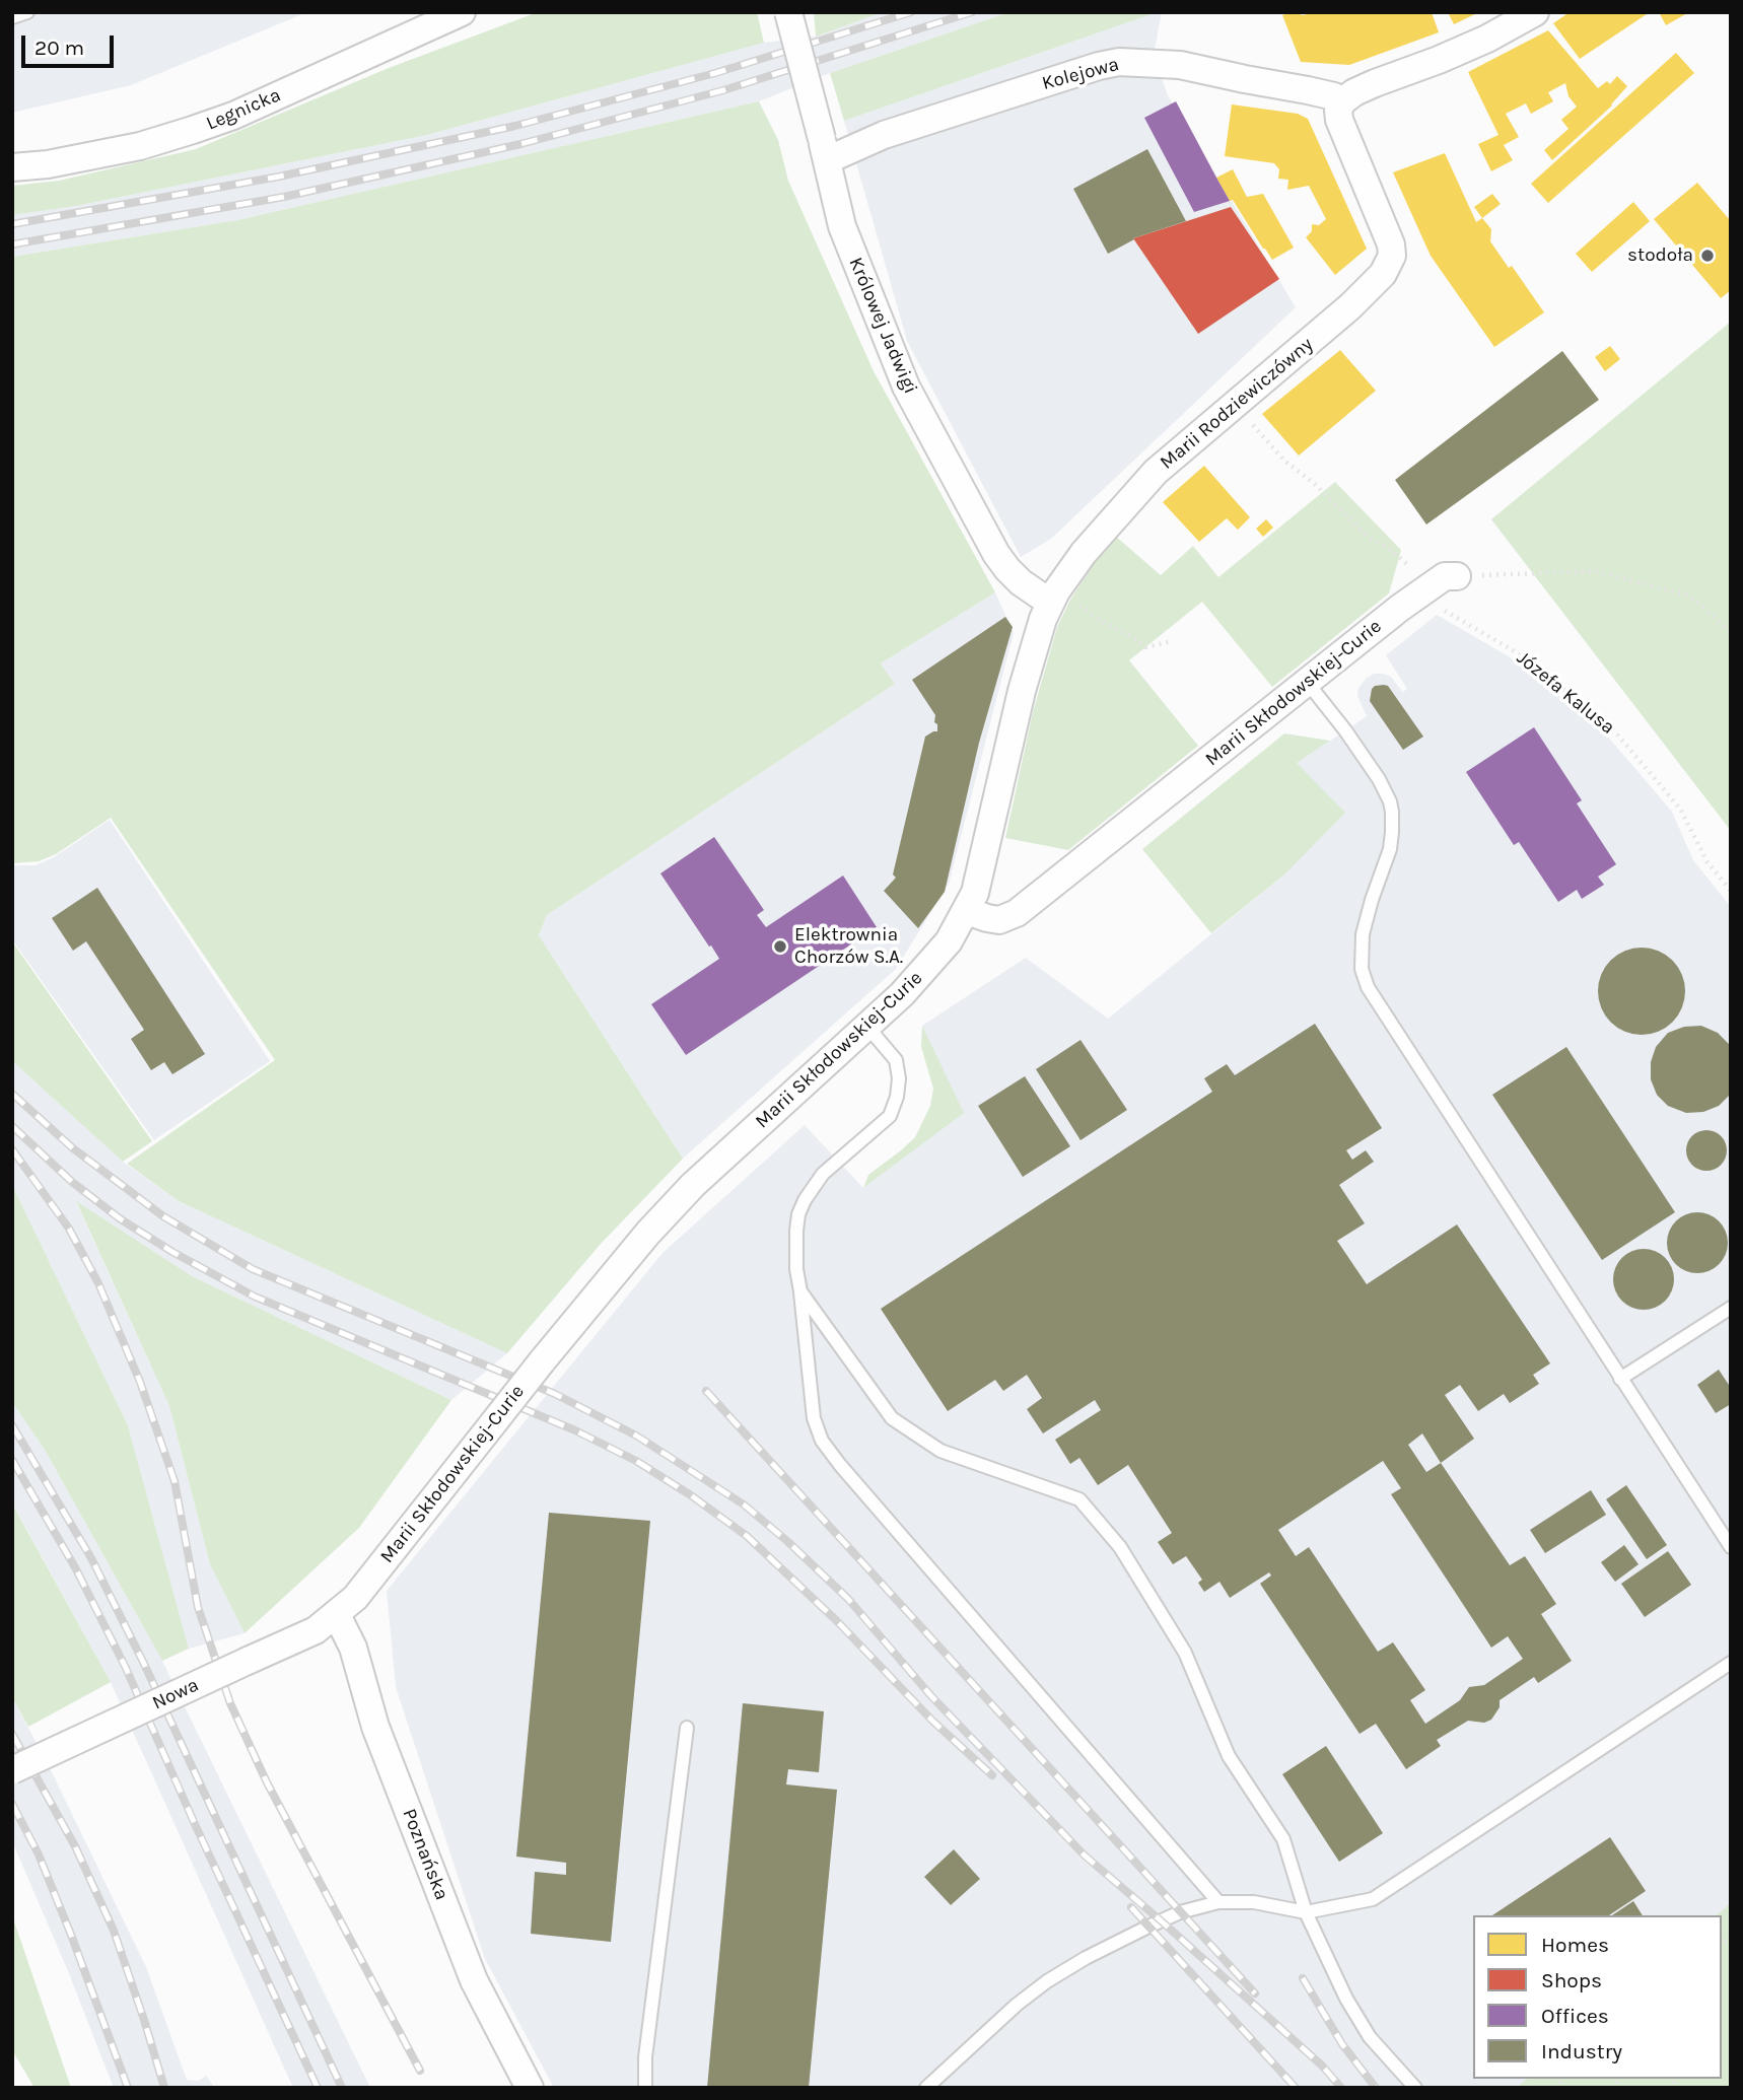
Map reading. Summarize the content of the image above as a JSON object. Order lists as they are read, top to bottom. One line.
{"streets":{"street":["Kolejowa","Legnicka","Królowej Jadwigi","Marii Rodziewiczówny","Marii Skłodowskiej-Curie","Nowa","Poznańska"],"path":["Józefa Kalusa"]},"crossings":[["Kolejowa","Królowej Jadwigi"],["Kolejowa","Marii Rodziewiczówny"],["Królowej Jadwigi","Marii Rodziewiczówny"],["Marii Rodziewiczówny","Marii Skłodowskiej-Curie"],["Marii Rodziewiczówny","Józefa Kalusa"],["Marii Skłodowskiej-Curie","Józefa Kalusa"],["Marii Skłodowskiej-Curie","Nowa"],["Marii Skłodowskiej-Curie","Poznańska"],["Nowa","Poznańska"]],"places":["stodoła","Elektrownia Chorzów S.A."],"legend":["Homes","Shops","Offices","Industry"],"scale_bar":"20 m"}
